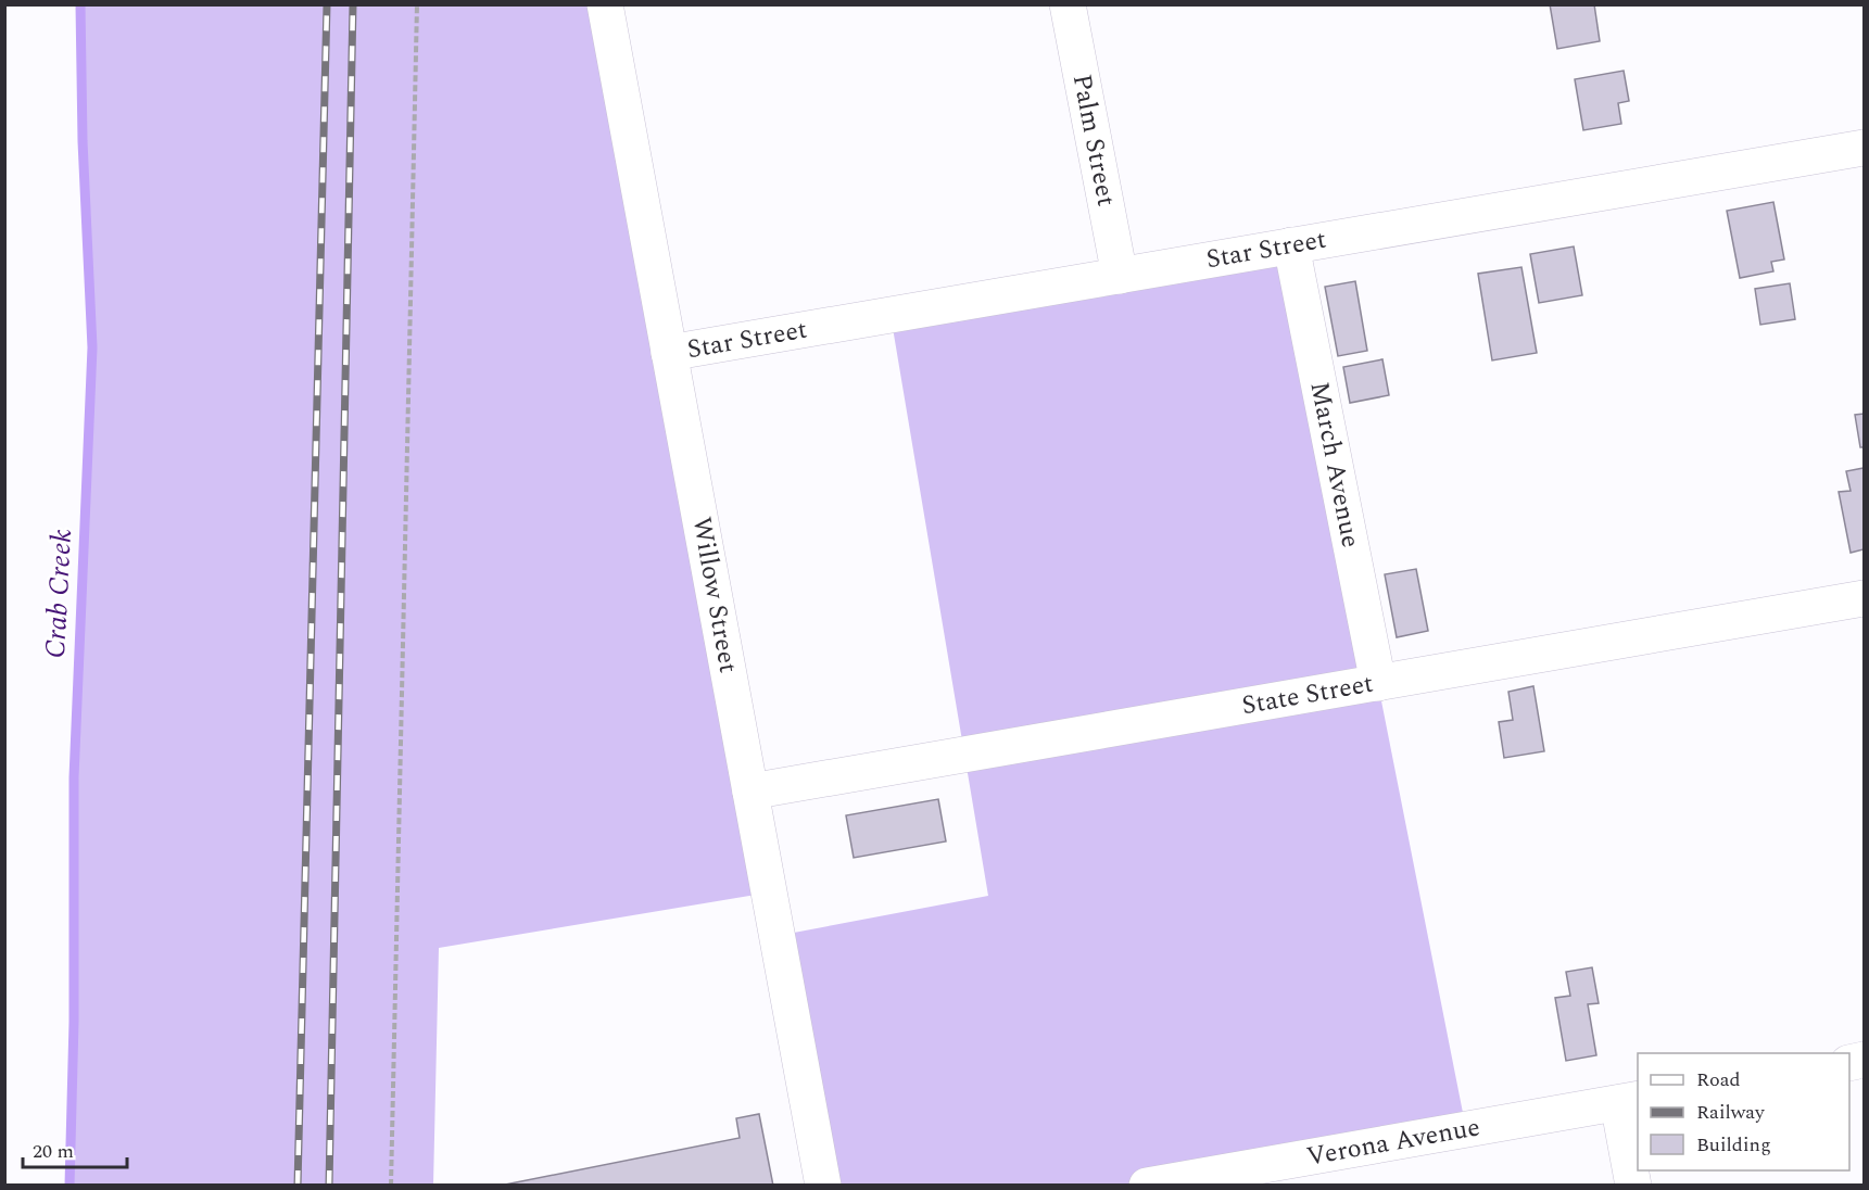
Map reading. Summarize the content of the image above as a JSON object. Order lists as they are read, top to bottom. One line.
{"streets":{"street":["Palm Street","Star Street","March Avenue","Willow Street","State Street","Verona Avenue"]},"crossings":[["Palm Street","Star Street"],["Star Street","March Avenue"],["Star Street","Willow Street"],["March Avenue","State Street"],["Willow Street","State Street"]],"water":["Crab Creek"],"legend":["Road","Railway","Building"],"scale_bar":"20 m"}
